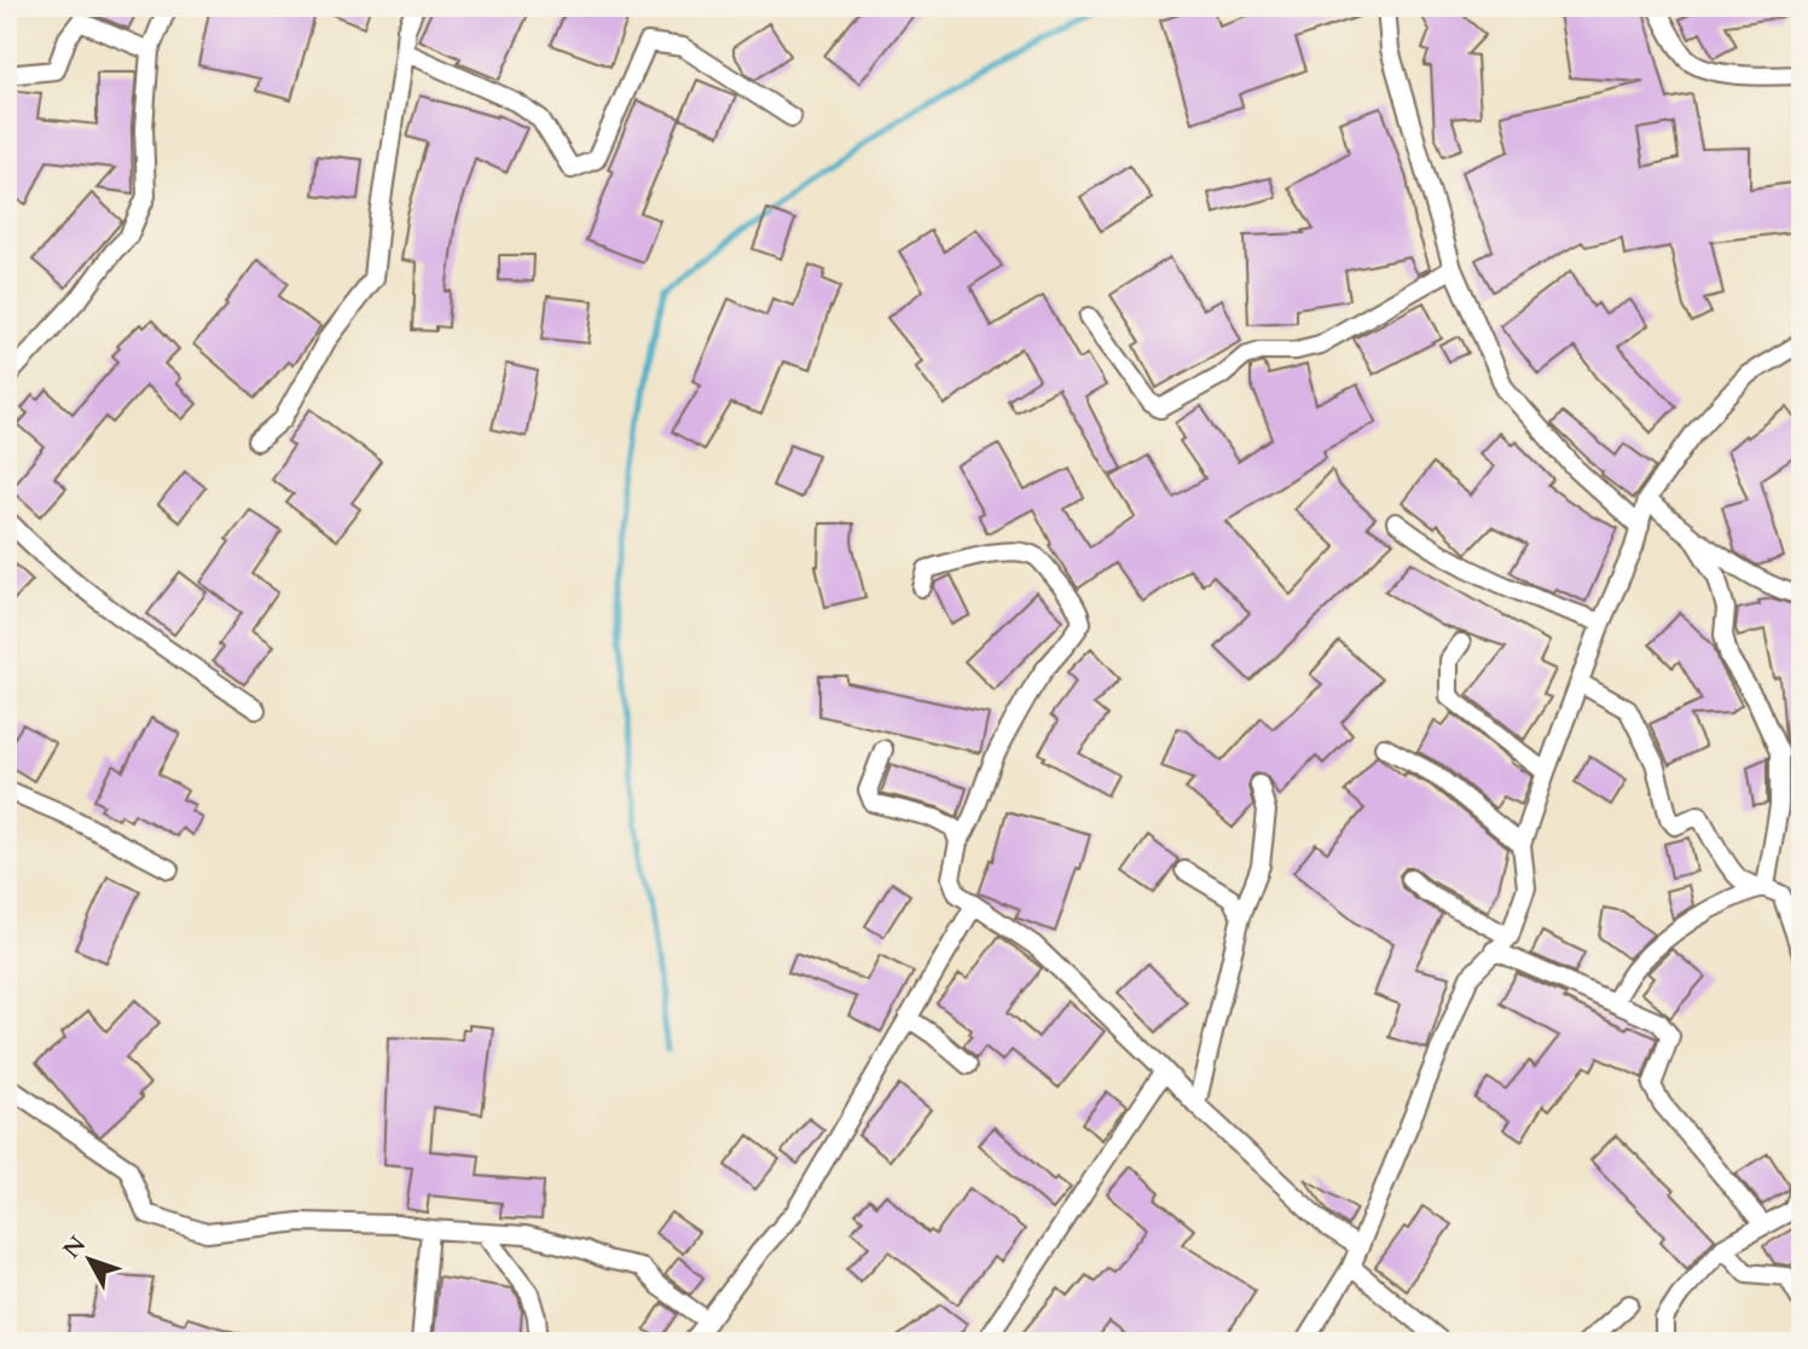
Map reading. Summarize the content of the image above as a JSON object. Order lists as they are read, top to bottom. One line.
{"north":"top left"}
